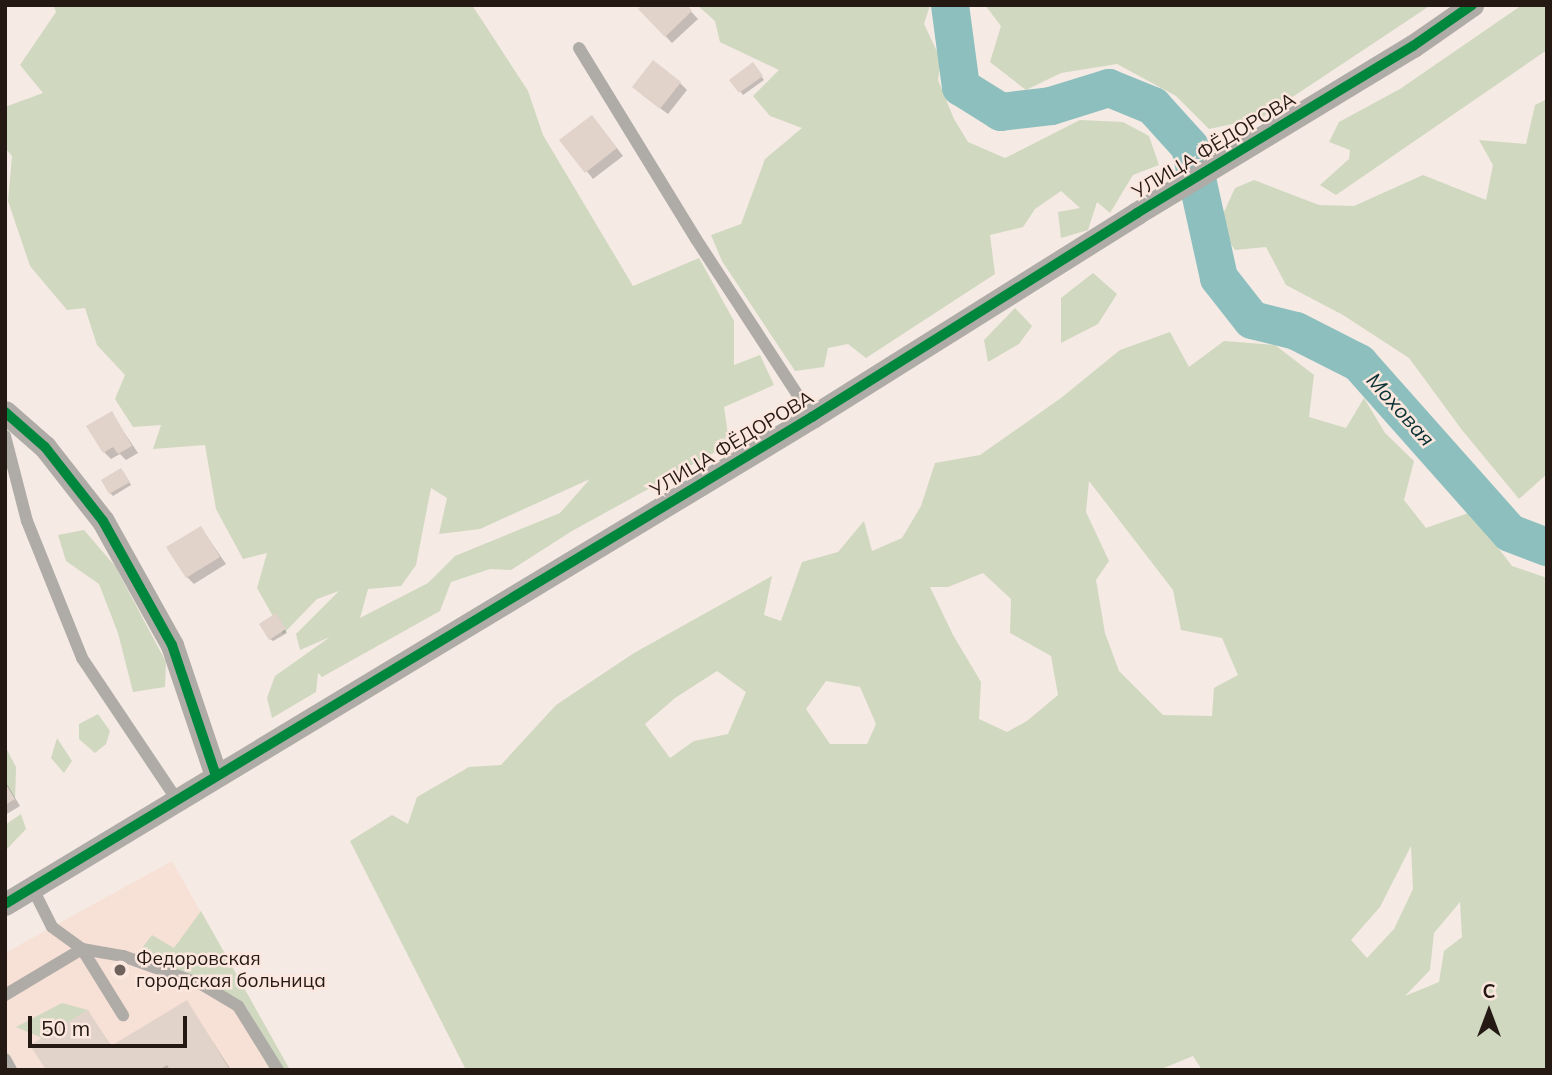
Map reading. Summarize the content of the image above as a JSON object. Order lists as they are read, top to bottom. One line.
{"streets":{"street":["УЛИЦА ФЁДОРОВА"]},"water":["Моховая"],"places":["Федоровская городская больница"],"scale_bar":"50 m","north":"top"}
